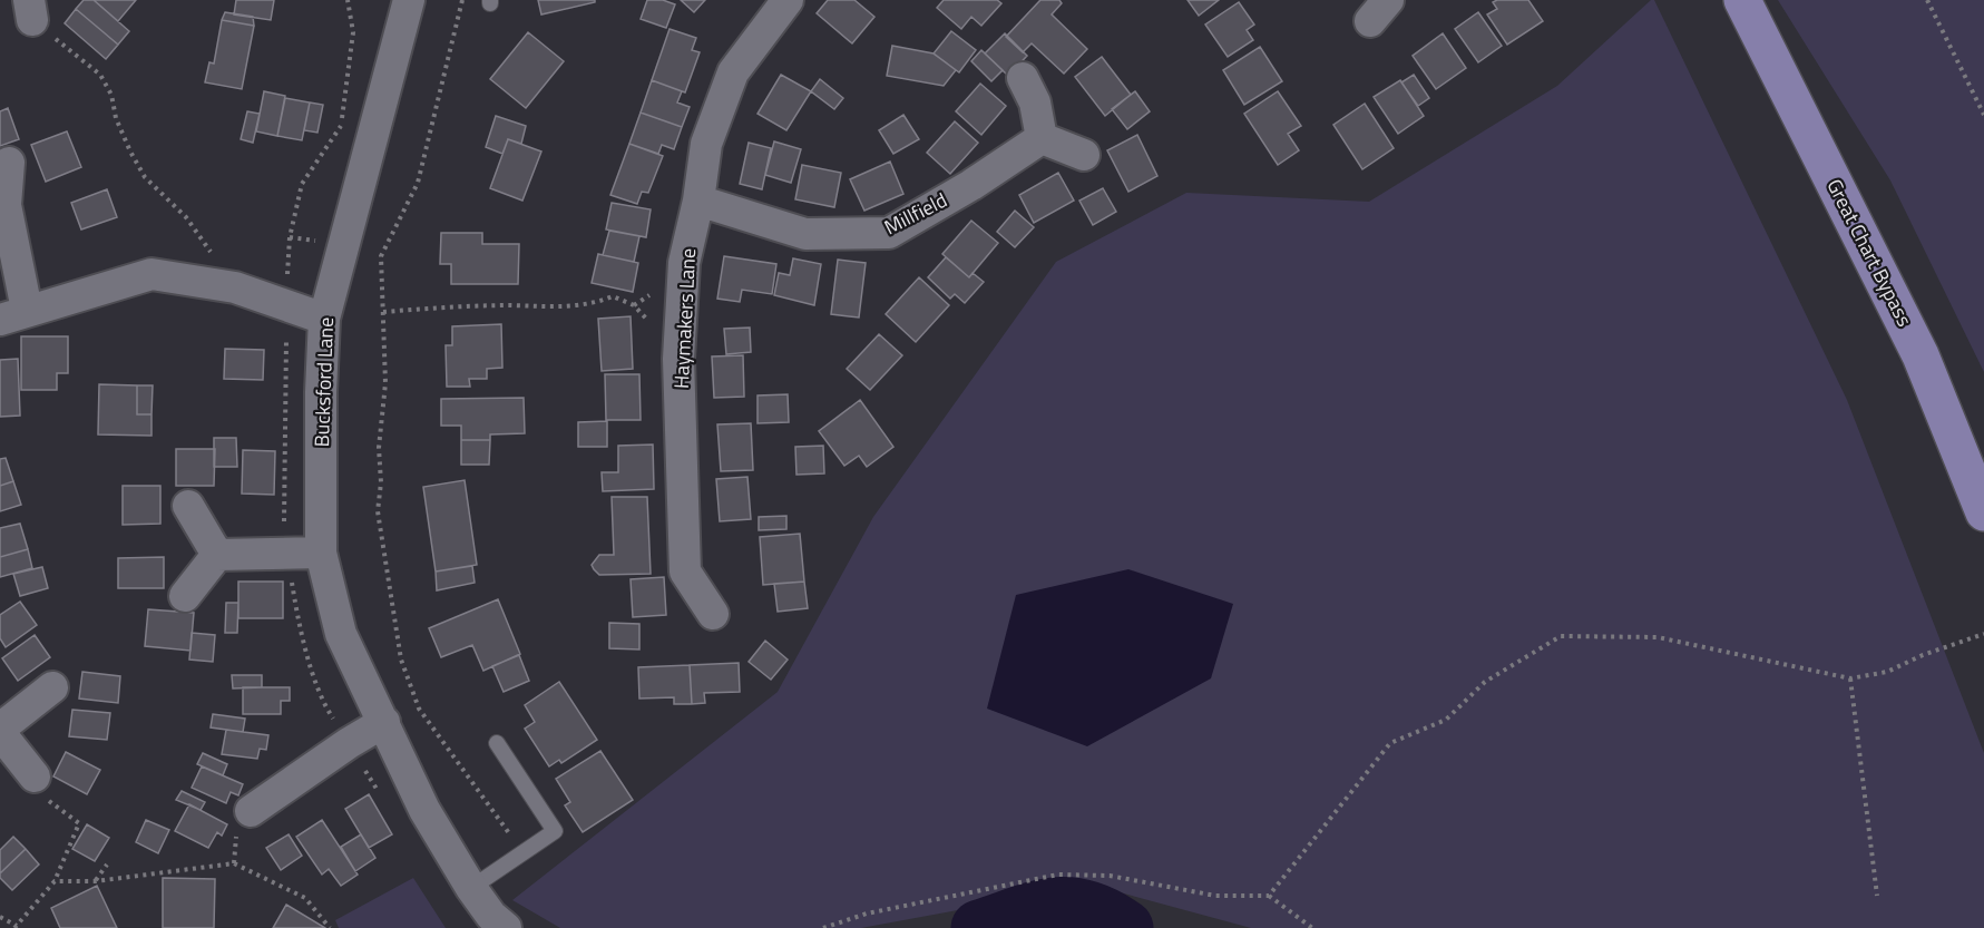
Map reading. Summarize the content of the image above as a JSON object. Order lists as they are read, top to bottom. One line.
{"streets":{"main road":["Great Chart Bypass"],"street":["Millfield","Haymakers Lane","Bucksford Lane"]},"crossings":[["Millfield","Haymakers Lane"]]}
